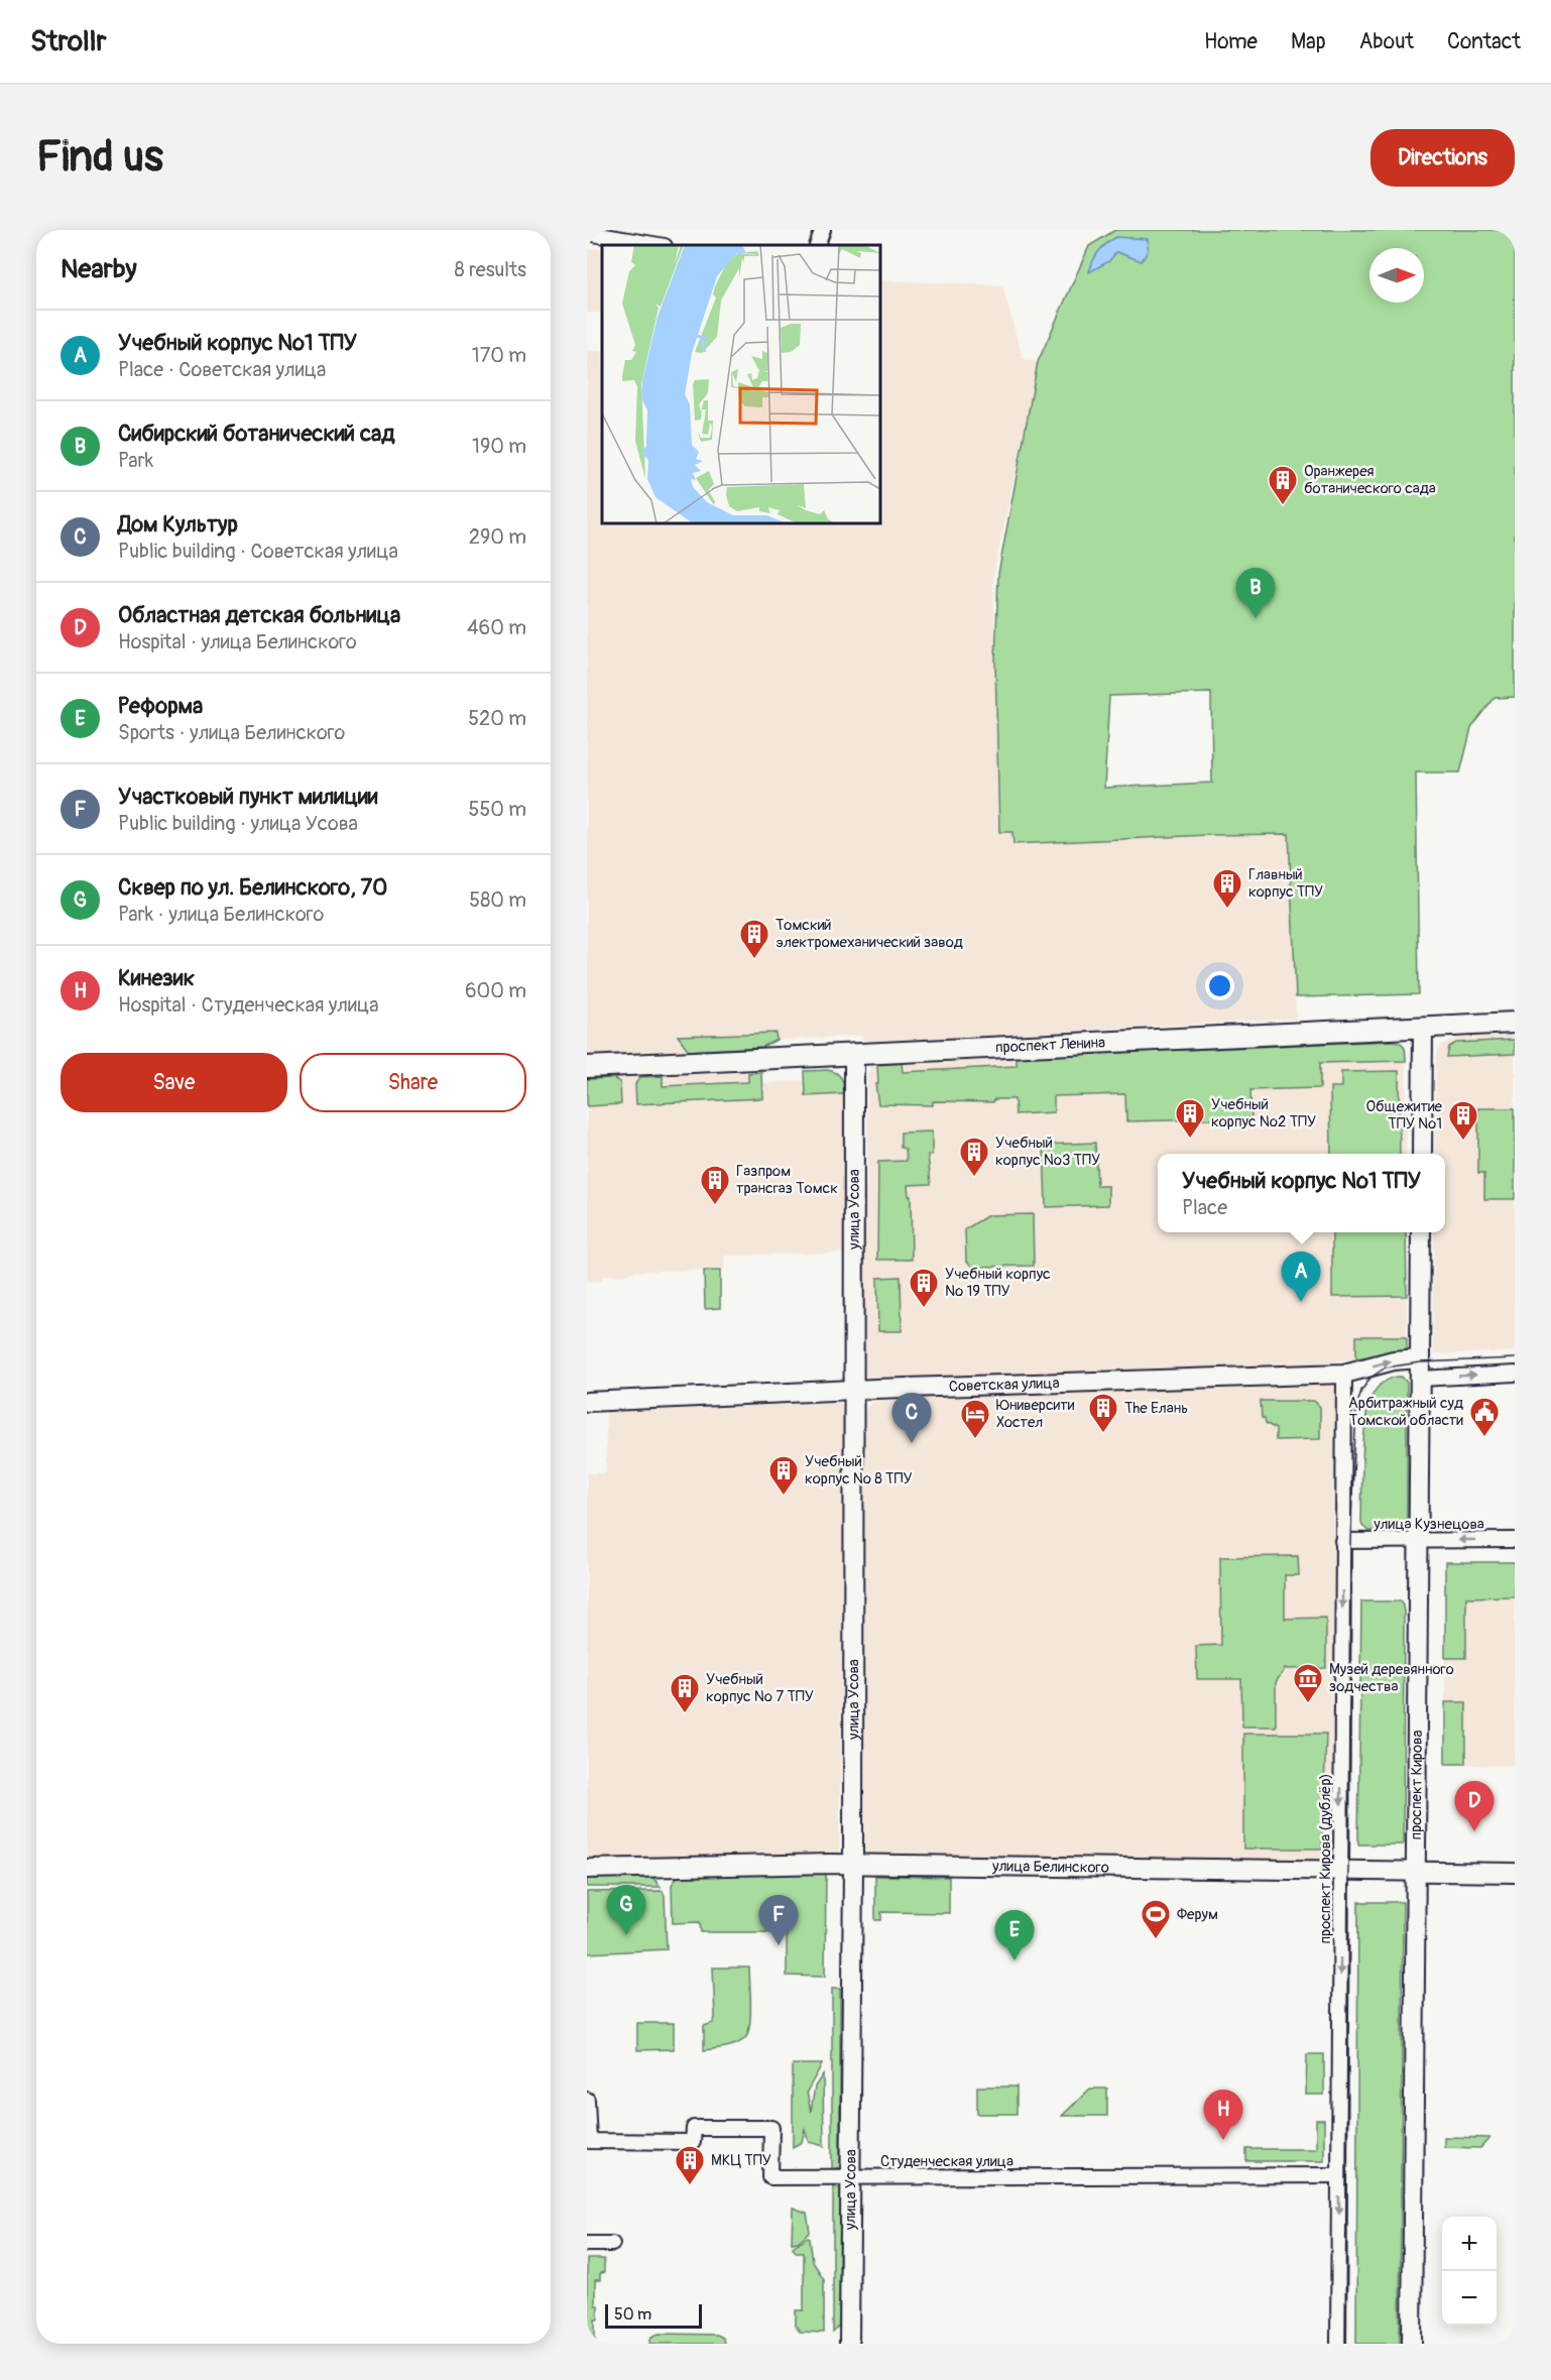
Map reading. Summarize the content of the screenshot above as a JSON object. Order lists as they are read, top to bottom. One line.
{"streets":{"main road":["проспект Ленина","улица Усова","Советская улица","проспект Кирова","улица Белинского"],"street":["улица Кузнецова","проспект Кирова (дублёр)","Студенческая улица"]},"crossings":[["проспект Ленина","улица Усова"],["улица Усова","Советская улица"],["улица Усова","улица Белинского"],["улица Усова","Студенческая улица"],["Советская улица","проспект Кирова"],["Советская улица","проспект Кирова (дублёр)"],["улица Кузнецова","проспект Кирова"],["улица Кузнецова","проспект Кирова (дублёр)"],["проспект Кирова","улица Белинского"],["проспект Кирова (дублёр)","улица Белинского"],["проспект Кирова (дублёр)","Студенческая улица"]],"one_way":["улица Кузнецова","проспект Кирова (дублёр)"],"places":{"building":["Оранжерея ботанического сада","Главный корпус ТПУ","Томский электромеханический завод","Учебный корпус №2 ТПУ","Общежитие ТПУ №1","Учебный корпус №3 ТПУ","Газпром трансгаз Томск","Учебный корпус № 19 ТПУ","The Елань","Учебный корпус № 8 ТПУ","Учебный корпус № 7 ТПУ","МКЦ ТПУ"],"public building":["Арбитражный суд Томской области"],"hotel":["Юниверсити Хостел"],"museum":["Музей деревянного зодчества"],"sports":["Ферум"]},"scale_bar":"50 m","north":"right","page":{"header":"Strollr","nav":["Home","Map","About","Contact"],"buttons":["Directions",["Save","Share"]],"title":"Find us","heading":["Nearby","8 results"],"list":[{"mark":"A","name":"Учебный корпус №1 ТПУ","note":"Place · Советская улица","value":"170 m"},{"mark":"B","name":"Сибирский ботанический сад","note":"Park","value":"190 m"},{"mark":"C","name":"Дом Культур","note":"Public building · Советская улица","value":"290 m"},{"mark":"D","name":"Областная детская больница","note":"Hospital · улица Белинского","value":"460 m"},{"mark":"E","name":"Реформа","note":"Sports · улица Белинского","value":"520 m"},{"mark":"F","name":"Участковый пункт милиции","note":"Public building · улица Усова","value":"550 m"},{"mark":"G","name":"Сквер по ул. Белинского, 70","note":"Park · улица Белинского","value":"580 m"},{"mark":"H","name":"Кинезик","note":"Hospital · Студенческая улица","value":"600 m"}],"pins":["B","A","C","D","G","F","E","H"],"popup":["Учебный корпус №1 ТПУ","Place"],"map_buttons":["+","−"],"scale":"50 m"}}
